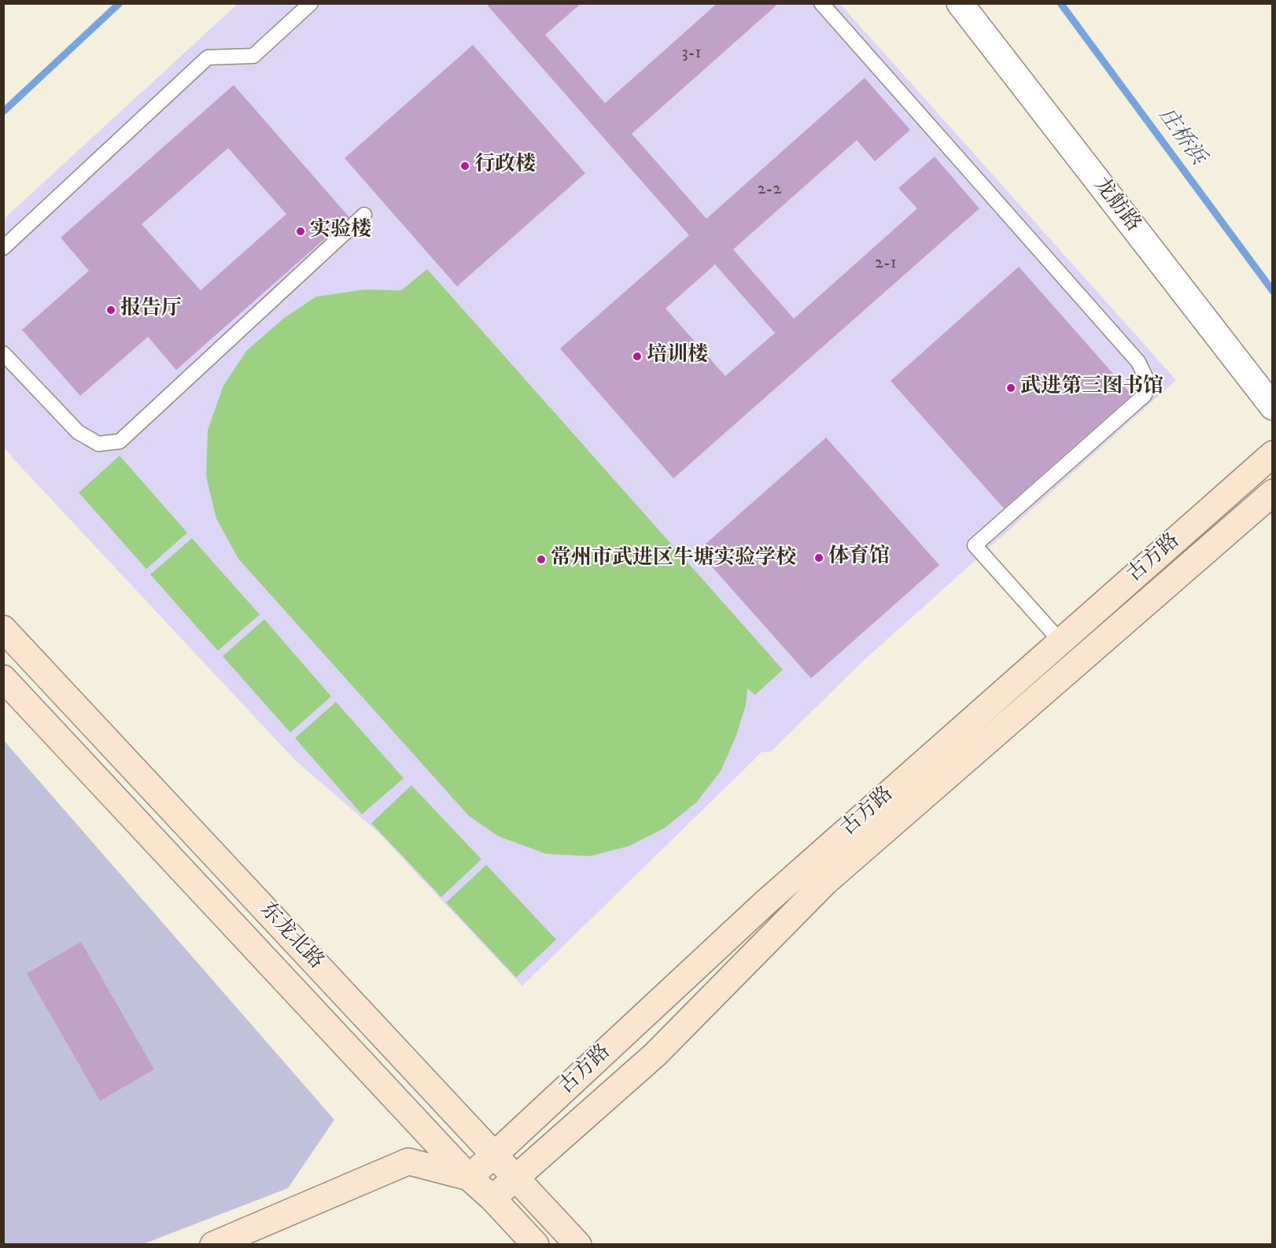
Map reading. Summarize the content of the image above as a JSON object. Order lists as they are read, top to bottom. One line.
{"streets":{"street":["龙舫路","古方路","东龙北路"]},"crossings":[["古方路","东龙北路"]],"water":["庄桥浜"],"places":["行政楼","实验楼","报告厅","培训楼","武进第三图书馆","体育馆","常州市武进区牛塘实验学校"],"house_numbers":["3-1","2-2","2-1"]}
